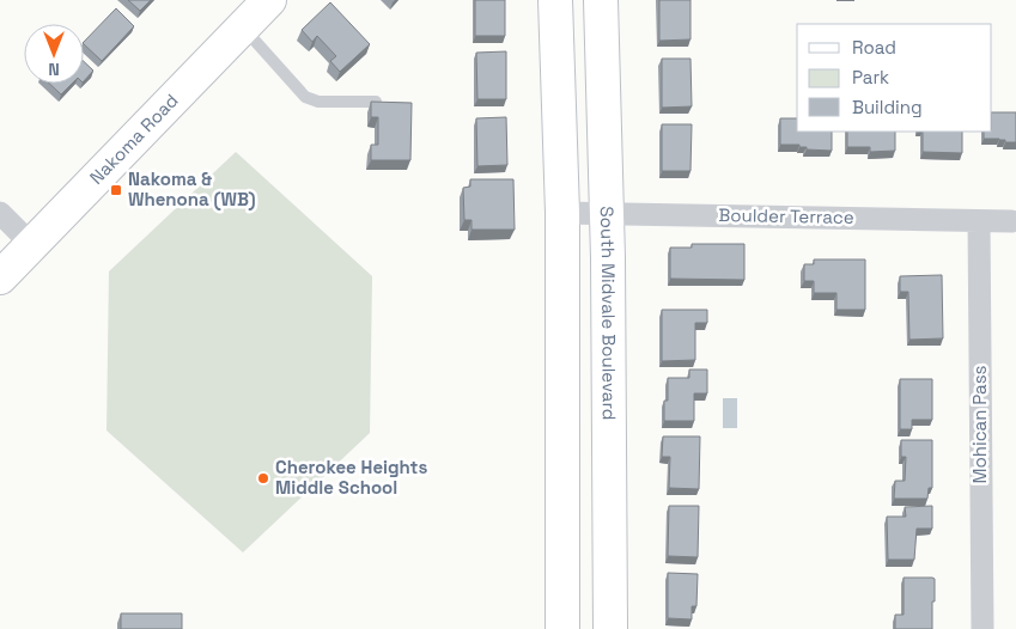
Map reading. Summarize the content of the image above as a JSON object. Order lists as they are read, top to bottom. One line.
{"streets":{"main road":["Nakoma Road","South Midvale Boulevard"],"street":["Boulder Terrace","Mohican Pass"]},"crossings":[["Boulder Terrace","South Midvale Boulevard"],["Boulder Terrace","Mohican Pass"]],"places":{"transit":["Nakoma & Whenona (WB)"],"other":["Cherokee Heights Middle School"]},"legend":["Road","Park","Building"],"north":"bottom"}
